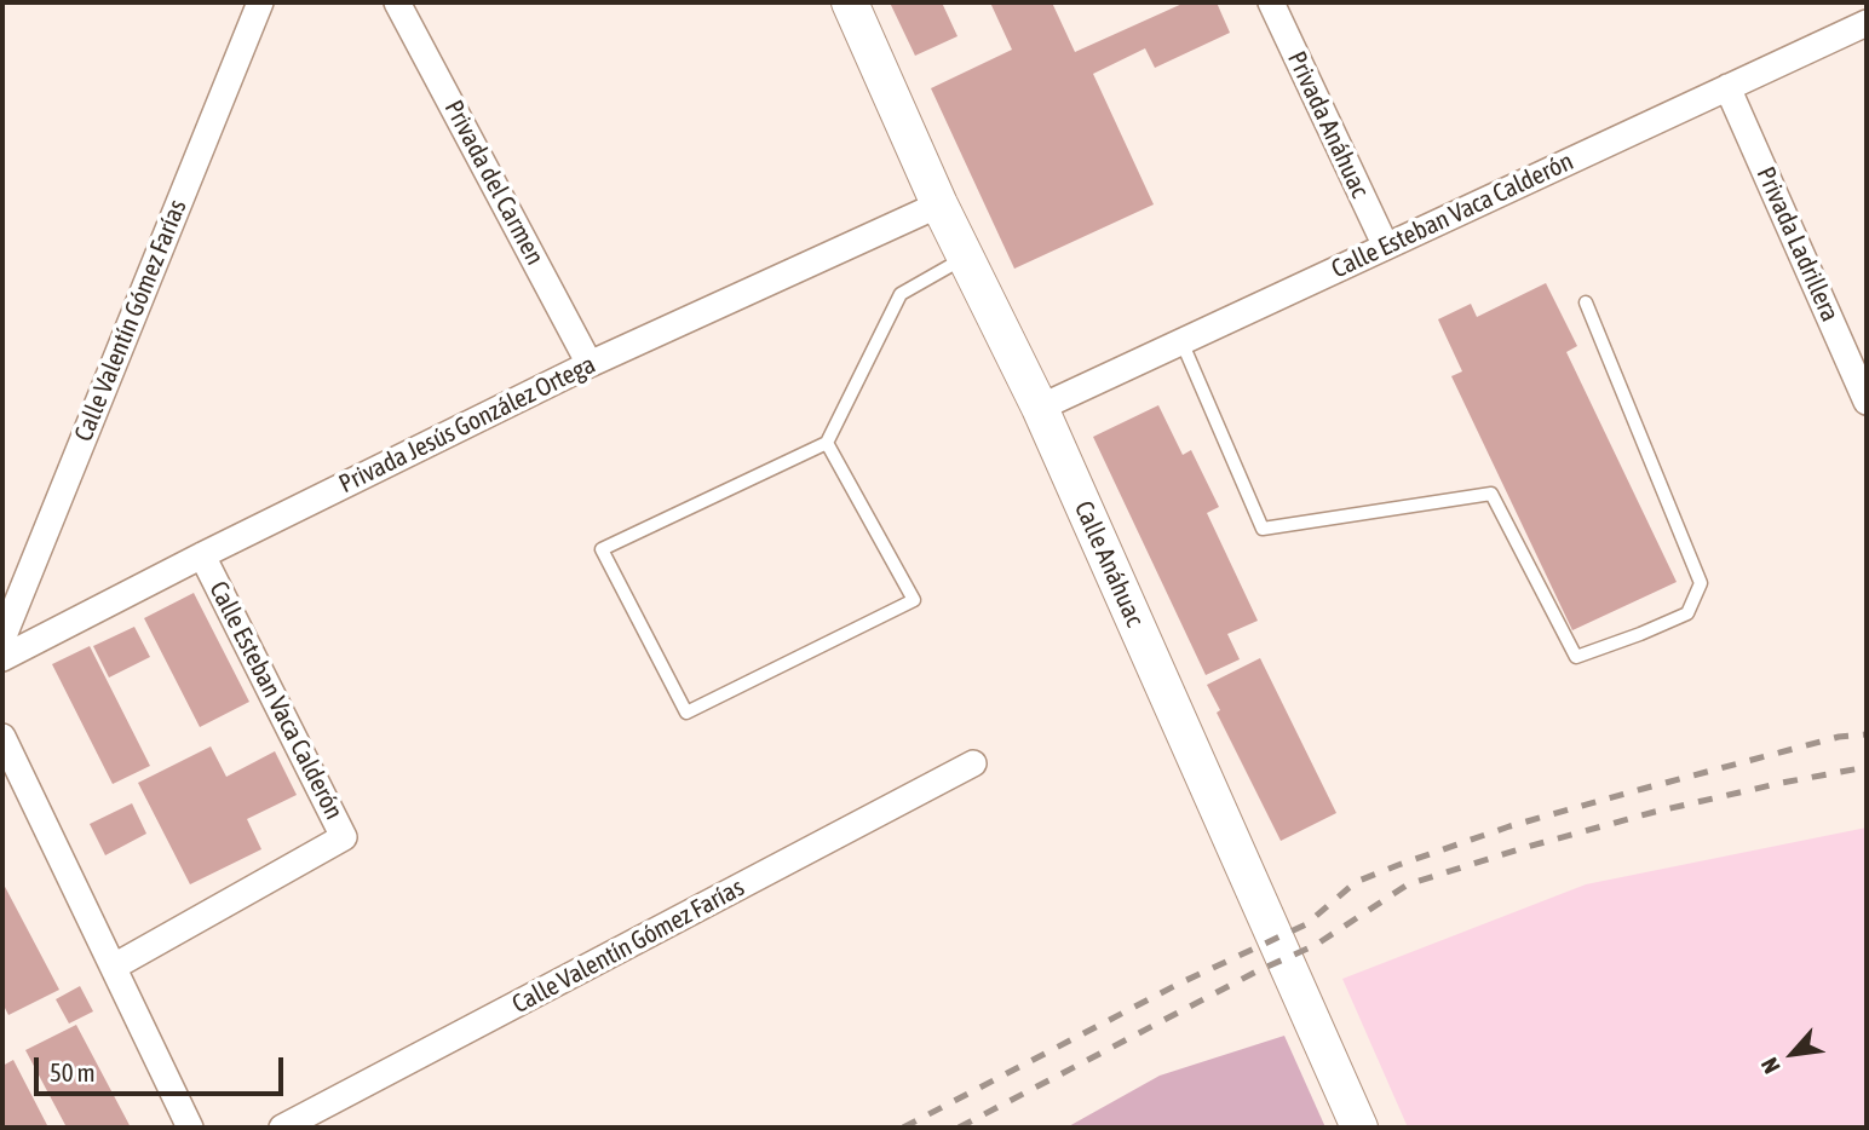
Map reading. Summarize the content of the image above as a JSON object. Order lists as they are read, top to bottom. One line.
{"streets":{"street":["Privada Anáhuac","Privada del Carmen","Calle Esteban Vaca Calderón","Privada Ladrillera","Calle Valentín Gómez Farías","Privada Jesús González Ortega","Calle Anáhuac"]},"crossings":[["Privada Anáhuac","Calle Esteban Vaca Calderón"],["Privada del Carmen","Privada Jesús González Ortega"],["Calle Esteban Vaca Calderón","Privada Ladrillera"],["Calle Esteban Vaca Calderón","Privada Jesús González Ortega"],["Calle Esteban Vaca Calderón","Calle Anáhuac"],["Privada Jesús González Ortega","Calle Anáhuac"]],"scale_bar":"50 m","north":"bottom left"}
